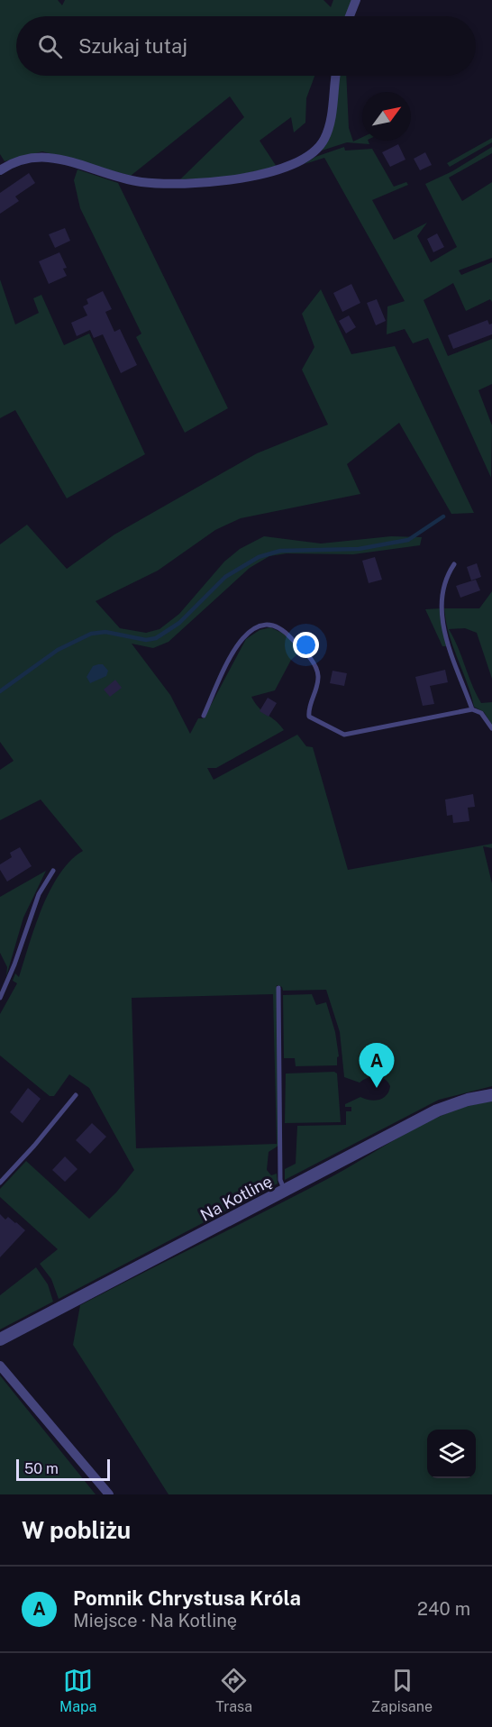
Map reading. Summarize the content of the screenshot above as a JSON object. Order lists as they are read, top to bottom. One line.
{"streets":{"street":["Na Kotlinę"]},"scale_bar":"50 m","north":"top right","page":{"search":"Szukaj tutaj","pins":"A","scale":"50 m","heading":"W pobliżu","list":[{"mark":"A","name":"Pomnik Chrystusa Króla","note":"Miejsce · Na Kotlinę","value":"240 m"}],"nav":["Mapa","Trasa","Zapisane"]}}
